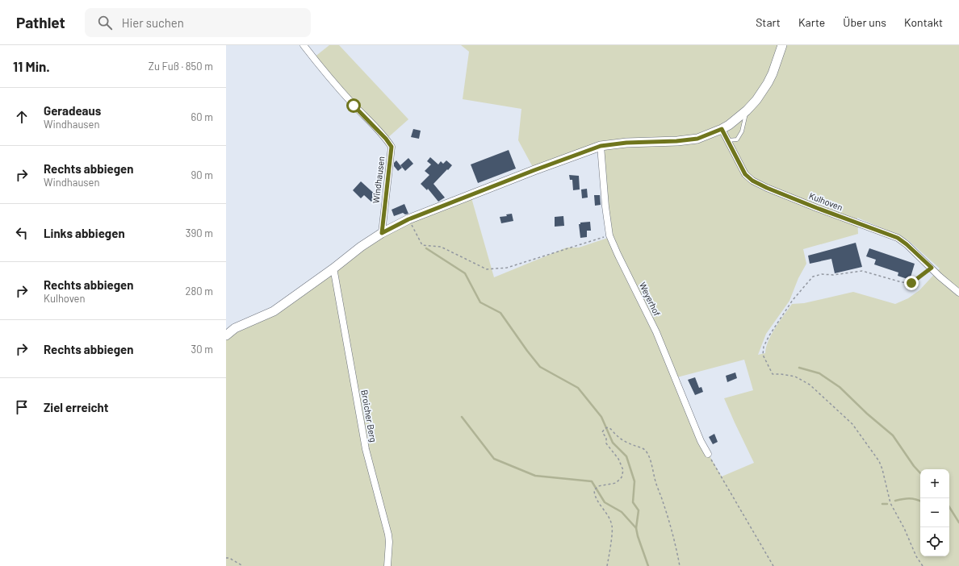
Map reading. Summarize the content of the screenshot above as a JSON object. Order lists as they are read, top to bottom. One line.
{"streets":{"street":["Windhausen","Kulhoven","Weyerhof","Broicher Berg"]},"page":{"header":"Pathlet","search":"Hier suchen","nav":["Start","Karte","Über uns","Kontakt"],"heading":["11 Min.","Zu Fuß · 850 m"],"list":[["Geradeaus","Windhausen","60 m"],["Rechts abbiegen","Windhausen","90 m"],["Links abbiegen","390 m"],["Rechts abbiegen","Kulhoven","280 m"],["Rechts abbiegen","30 m"],"Ziel erreicht"],"map_buttons":["+","−"]}}
